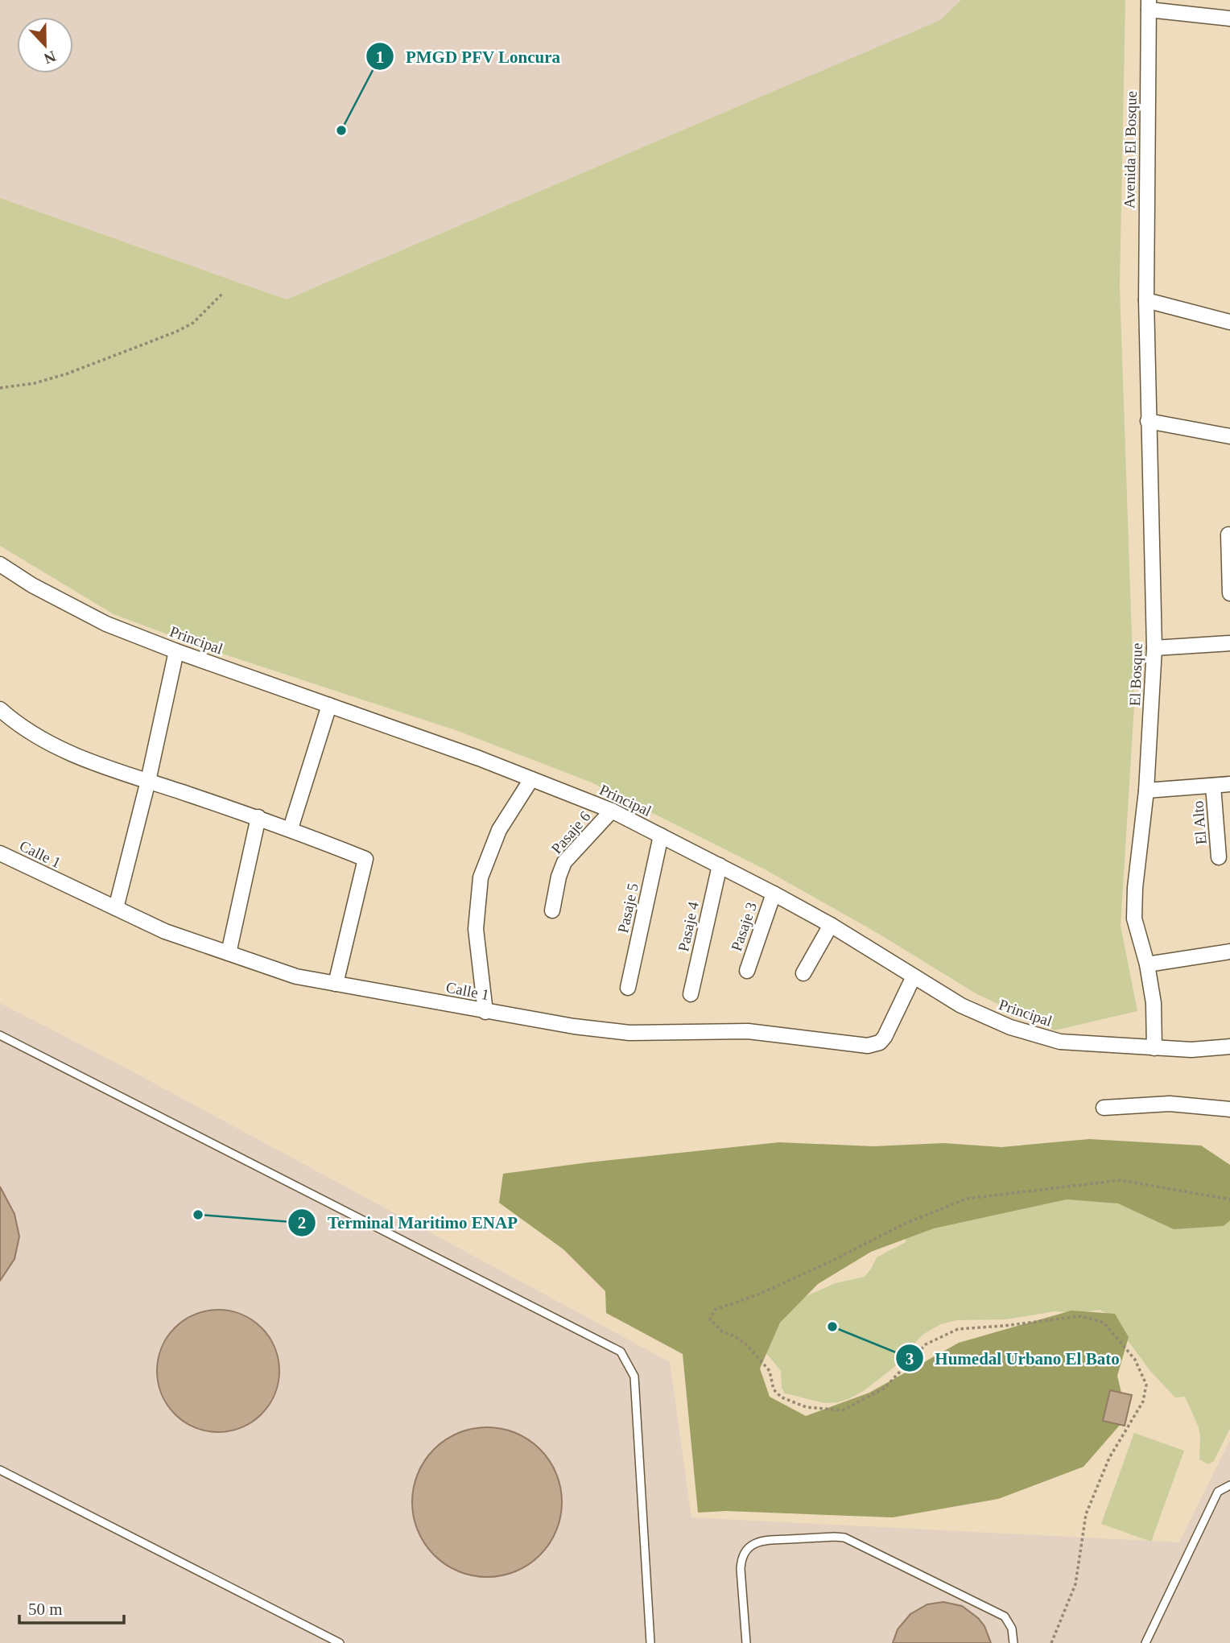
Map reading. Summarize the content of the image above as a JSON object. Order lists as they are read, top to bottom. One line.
{"streets":{"street":["Avenida El Bosque","Principal","El Bosque","El Alto","Pasaje 6","Calle 1","Pasaje 5","Pasaje 4","Pasaje 3"]},"crossings":[["Avenida El Bosque","El Bosque"],["Principal","El Bosque"],["Principal","Pasaje 6"],["Principal","Calle 1"],["Principal","Pasaje 5"],["Principal","Pasaje 4"],["Principal","Pasaje 3"]],"places":["PMGD PFV Loncura","Terminal Maritimo ENAP","Humedal Urbano El Bato"],"scale_bar":"50 m","north":"bottom"}
